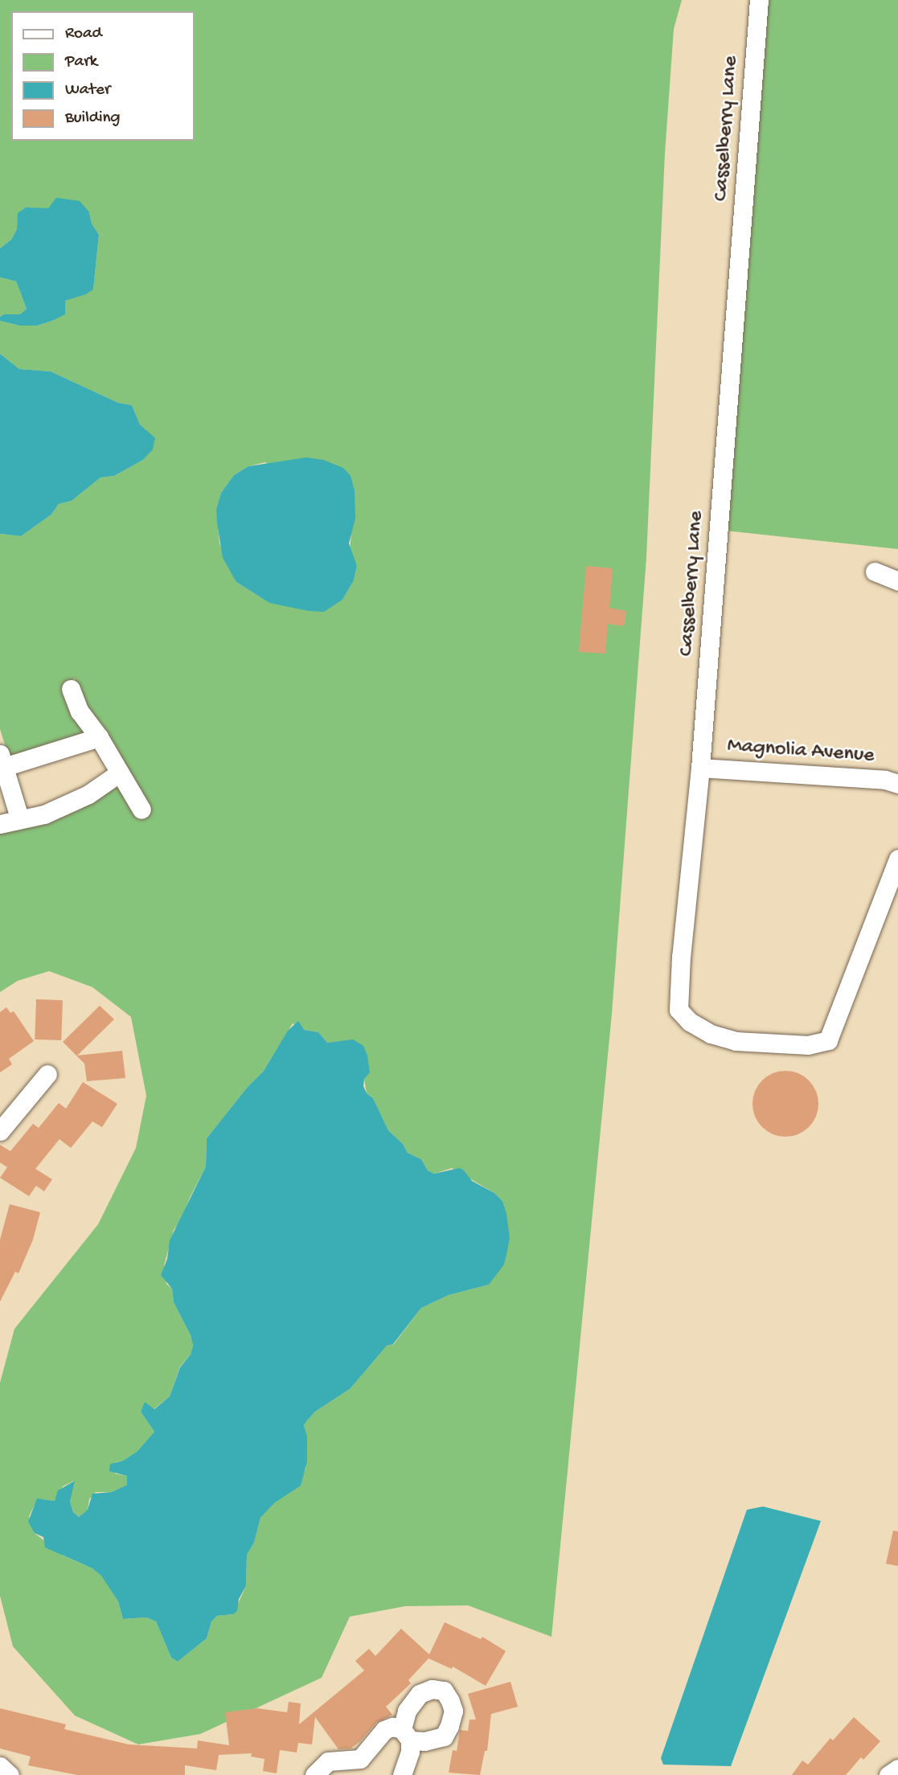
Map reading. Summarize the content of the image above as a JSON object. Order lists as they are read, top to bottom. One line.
{"streets":{"street":["Casselberry Lane","Magnolia Avenue"]},"crossings":[["Casselberry Lane","Magnolia Avenue"]],"legend":["Road","Park","Water","Building"]}
